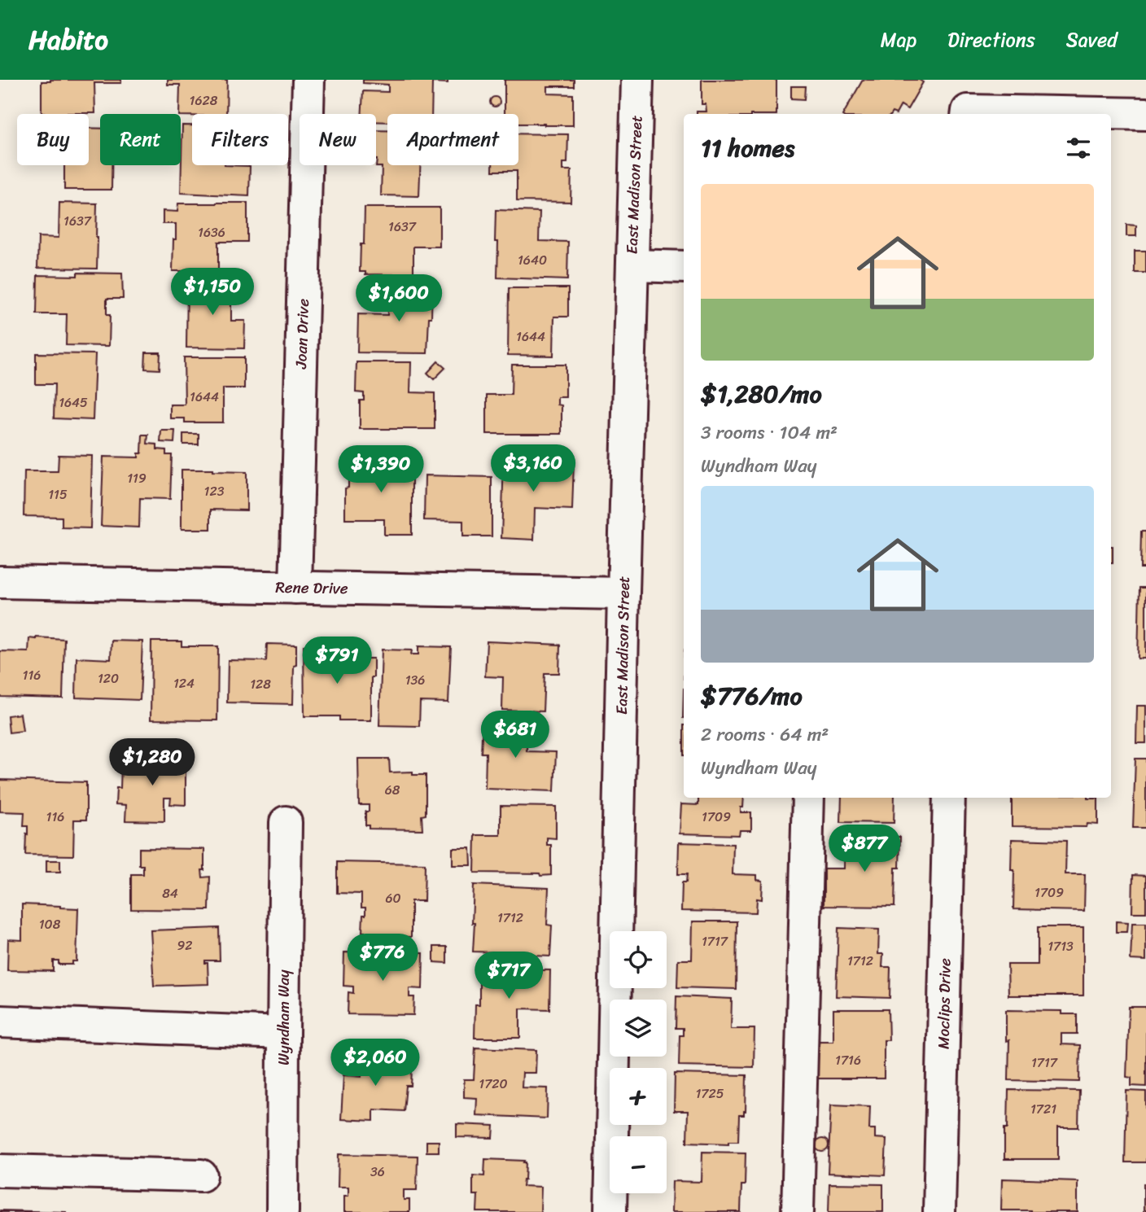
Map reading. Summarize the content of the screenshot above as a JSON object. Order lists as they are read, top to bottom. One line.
{"streets":{"street":["East Madison Street","Joan Drive","Rene Drive","Moclips Drive","Wyndham Way"]},"crossings":[["East Madison Street","Rene Drive"],["Joan Drive","Rene Drive"]],"house_numbers":["1628","1637","1637","1636","1640","1644","1644","1645","119","123","115","116","120","136","124","128","68","116","1709","1709","84","60","1712","108","1717","92","1713","1712","1716","1717","1720","1725","1721","36"],"page":{"header":"Habito","nav":["Map","Directions","Saved"],"chip":["Buy","Rent","Filters","New","Apartment"],"heading":"11 homes","list":[{"name":"$1,280/mo","note":"3 rooms · 104 m² · Wyndham Way"},{"name":"$776/mo","note":"2 rooms · 64 m² · Wyndham Way"}],"price":["$1,150","$1,600","$3,160","$1,390","$791","$681","$1,280","$877","$776","$717","$2,060"],"map_buttons":["+","−"]}}
